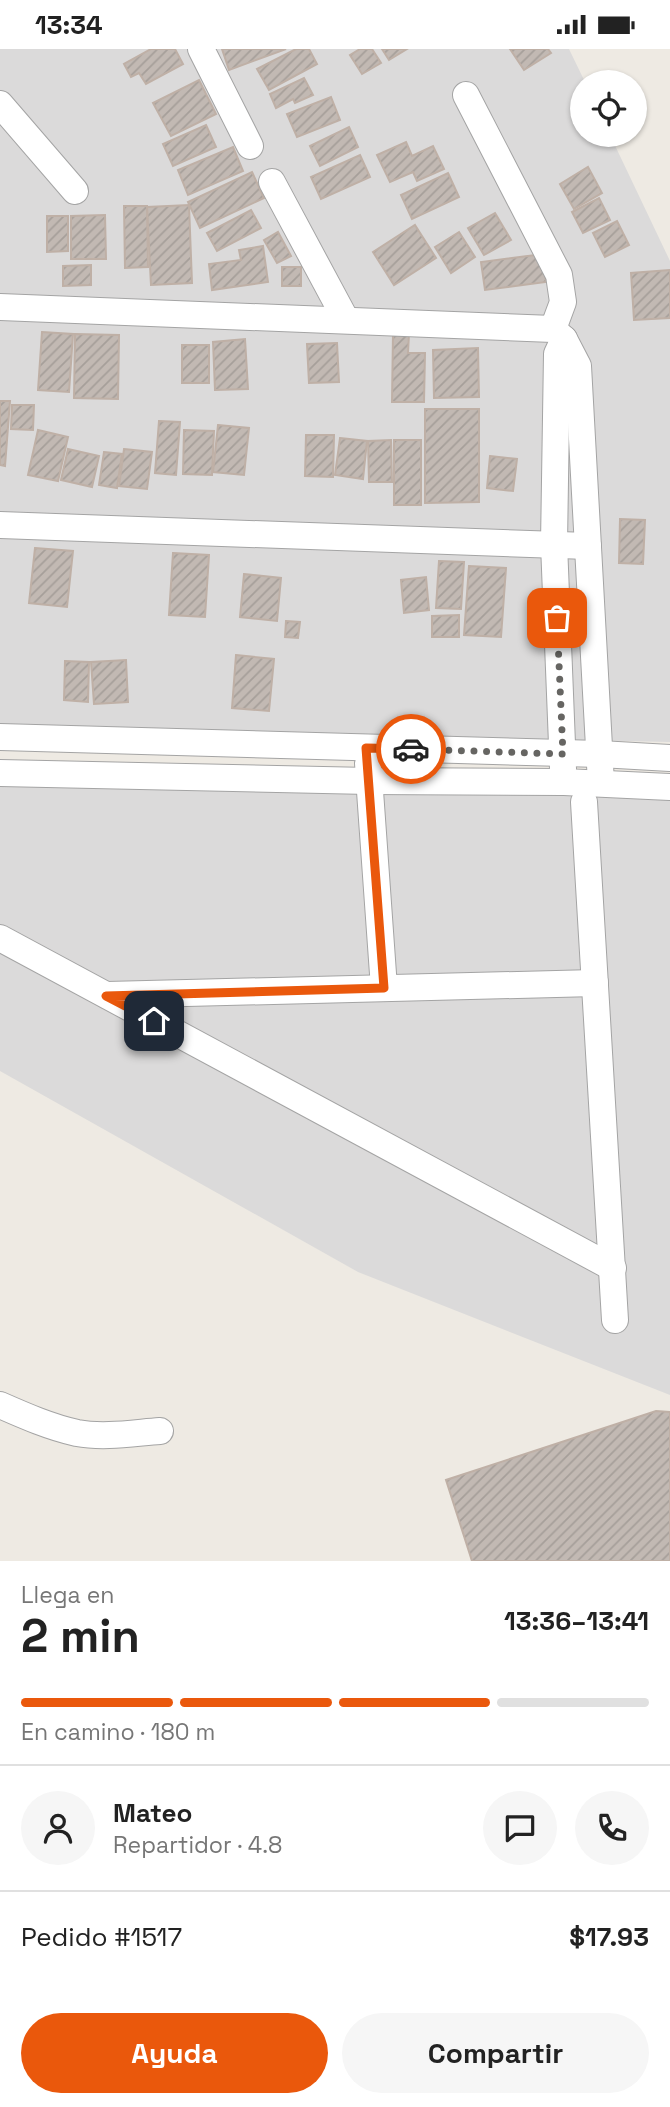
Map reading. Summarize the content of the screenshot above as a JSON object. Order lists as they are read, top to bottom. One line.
{"page":{"status":"13:34","heading":["2 min","Llega en","13:36–13:41"],"panel":["Mateo","Repartidor · 4.8","Pedido #1517","$17.93"],"bar":"En camino · 180 m","buttons":["Ayuda","Compartir"]}}
